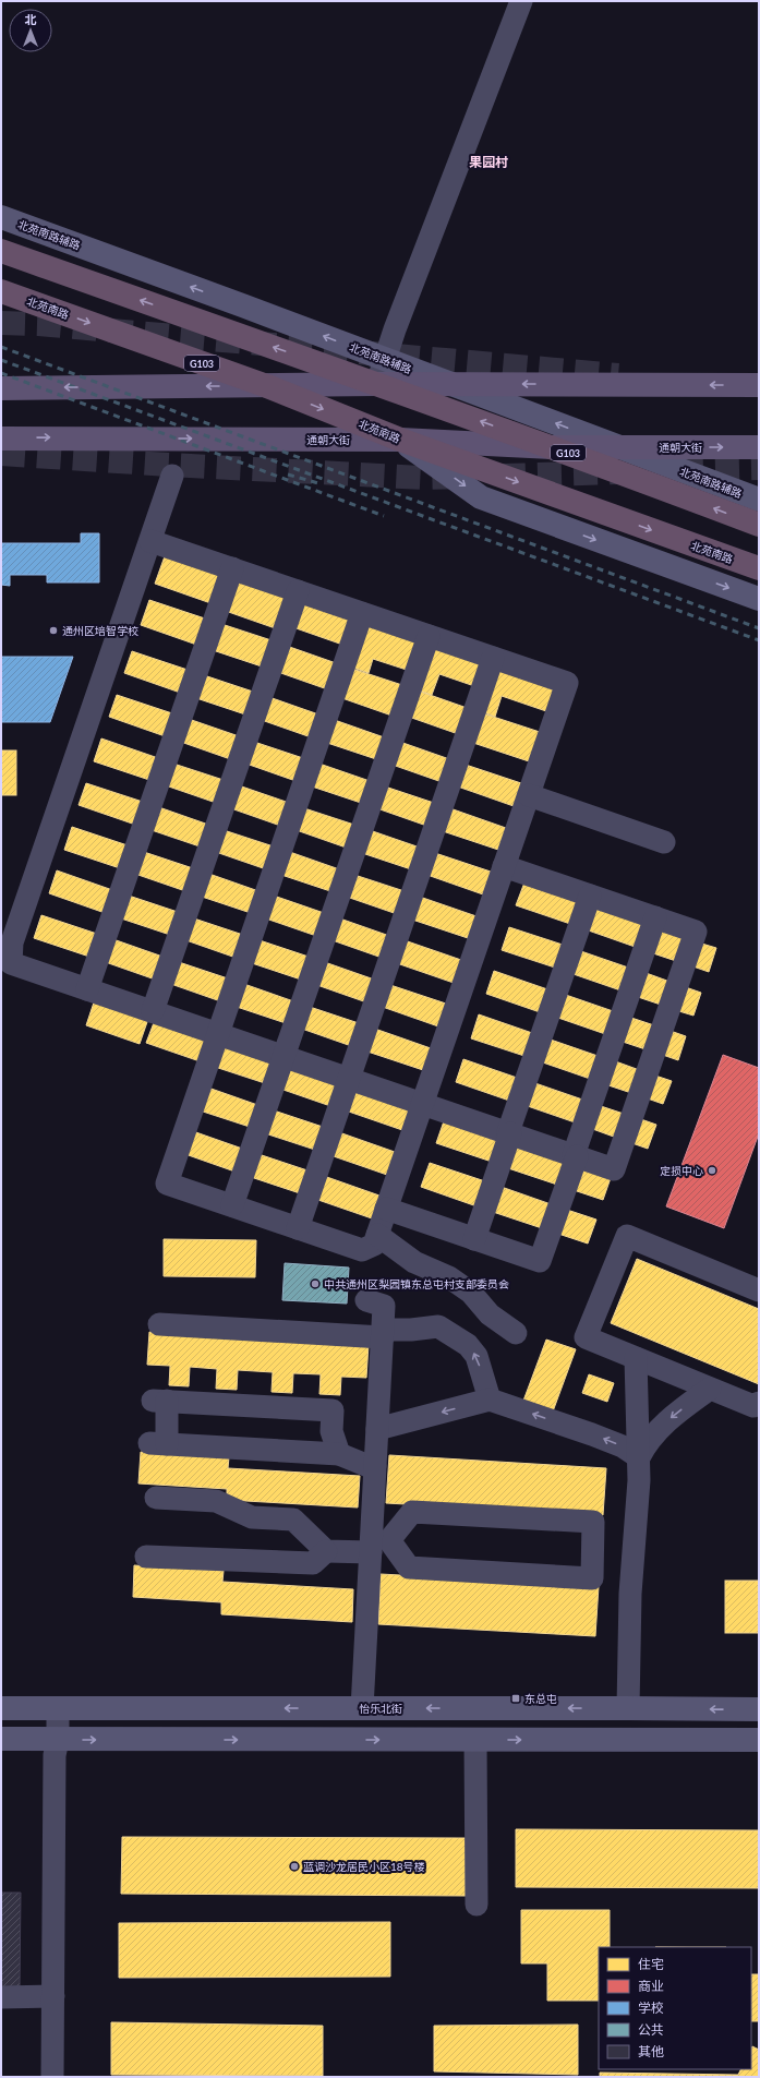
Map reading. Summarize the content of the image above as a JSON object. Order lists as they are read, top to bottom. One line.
{"streets":{"highway":["北苑南路","G103"],"main road":["北苑南路辅路","通朝大街","怡乐北街"]},"crossings":[["北苑南路辅路","通朝大街"],["北苑南路","通朝大街"],["G103","通朝大街"]],"districts":["果园村"],"places":{"other":["通州区培智学校","定损中心","中共通州区梨园镇东总屯村支部委员会","蓝调沙龙居民小区18号楼"],"transit":["东总屯"]},"legend":["住宅","商业","学校","公共","其他"],"north":"top"}
